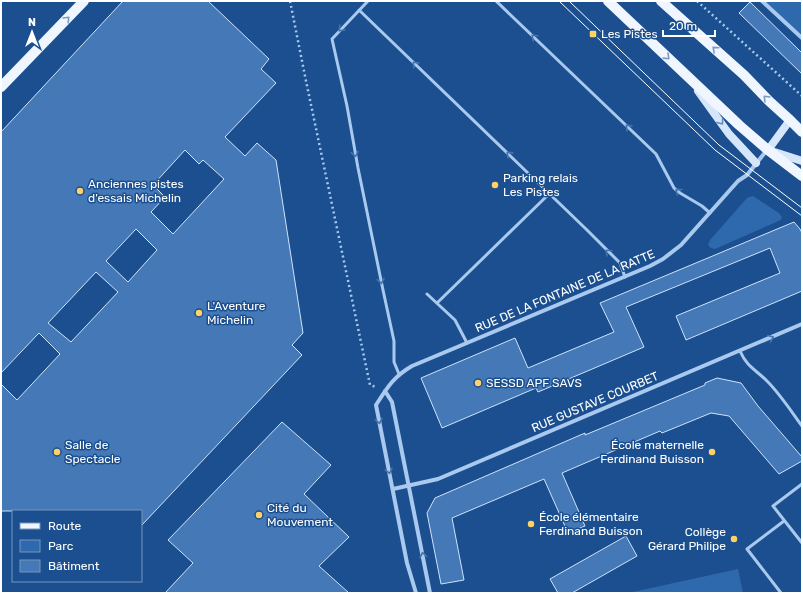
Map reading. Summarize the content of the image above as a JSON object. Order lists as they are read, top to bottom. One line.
{"streets":{"street":["RUE DE LA FONTAINE DE LA RATTE","RUE GUSTAVE COURBET"]},"crossings":[["RUE DE LA FONTAINE DE LA RATTE","RUE GUSTAVE COURBET"]],"places":{"transit":["Les Pistes"],"other":["Parking relais Les Pistes","Anciennes pistes d'essais Michelin","L'Aventure Michelin","SESSD APF SAVS","Salle de Spectacle","École maternelle Ferdinand Buisson","Cité du Mouvement","École élémentaire Ferdinand Buisson","Collège Gérard Philipe"]},"legend":["Route","Parc","Bâtiment"],"scale_bar":"20 m","north":"top"}
